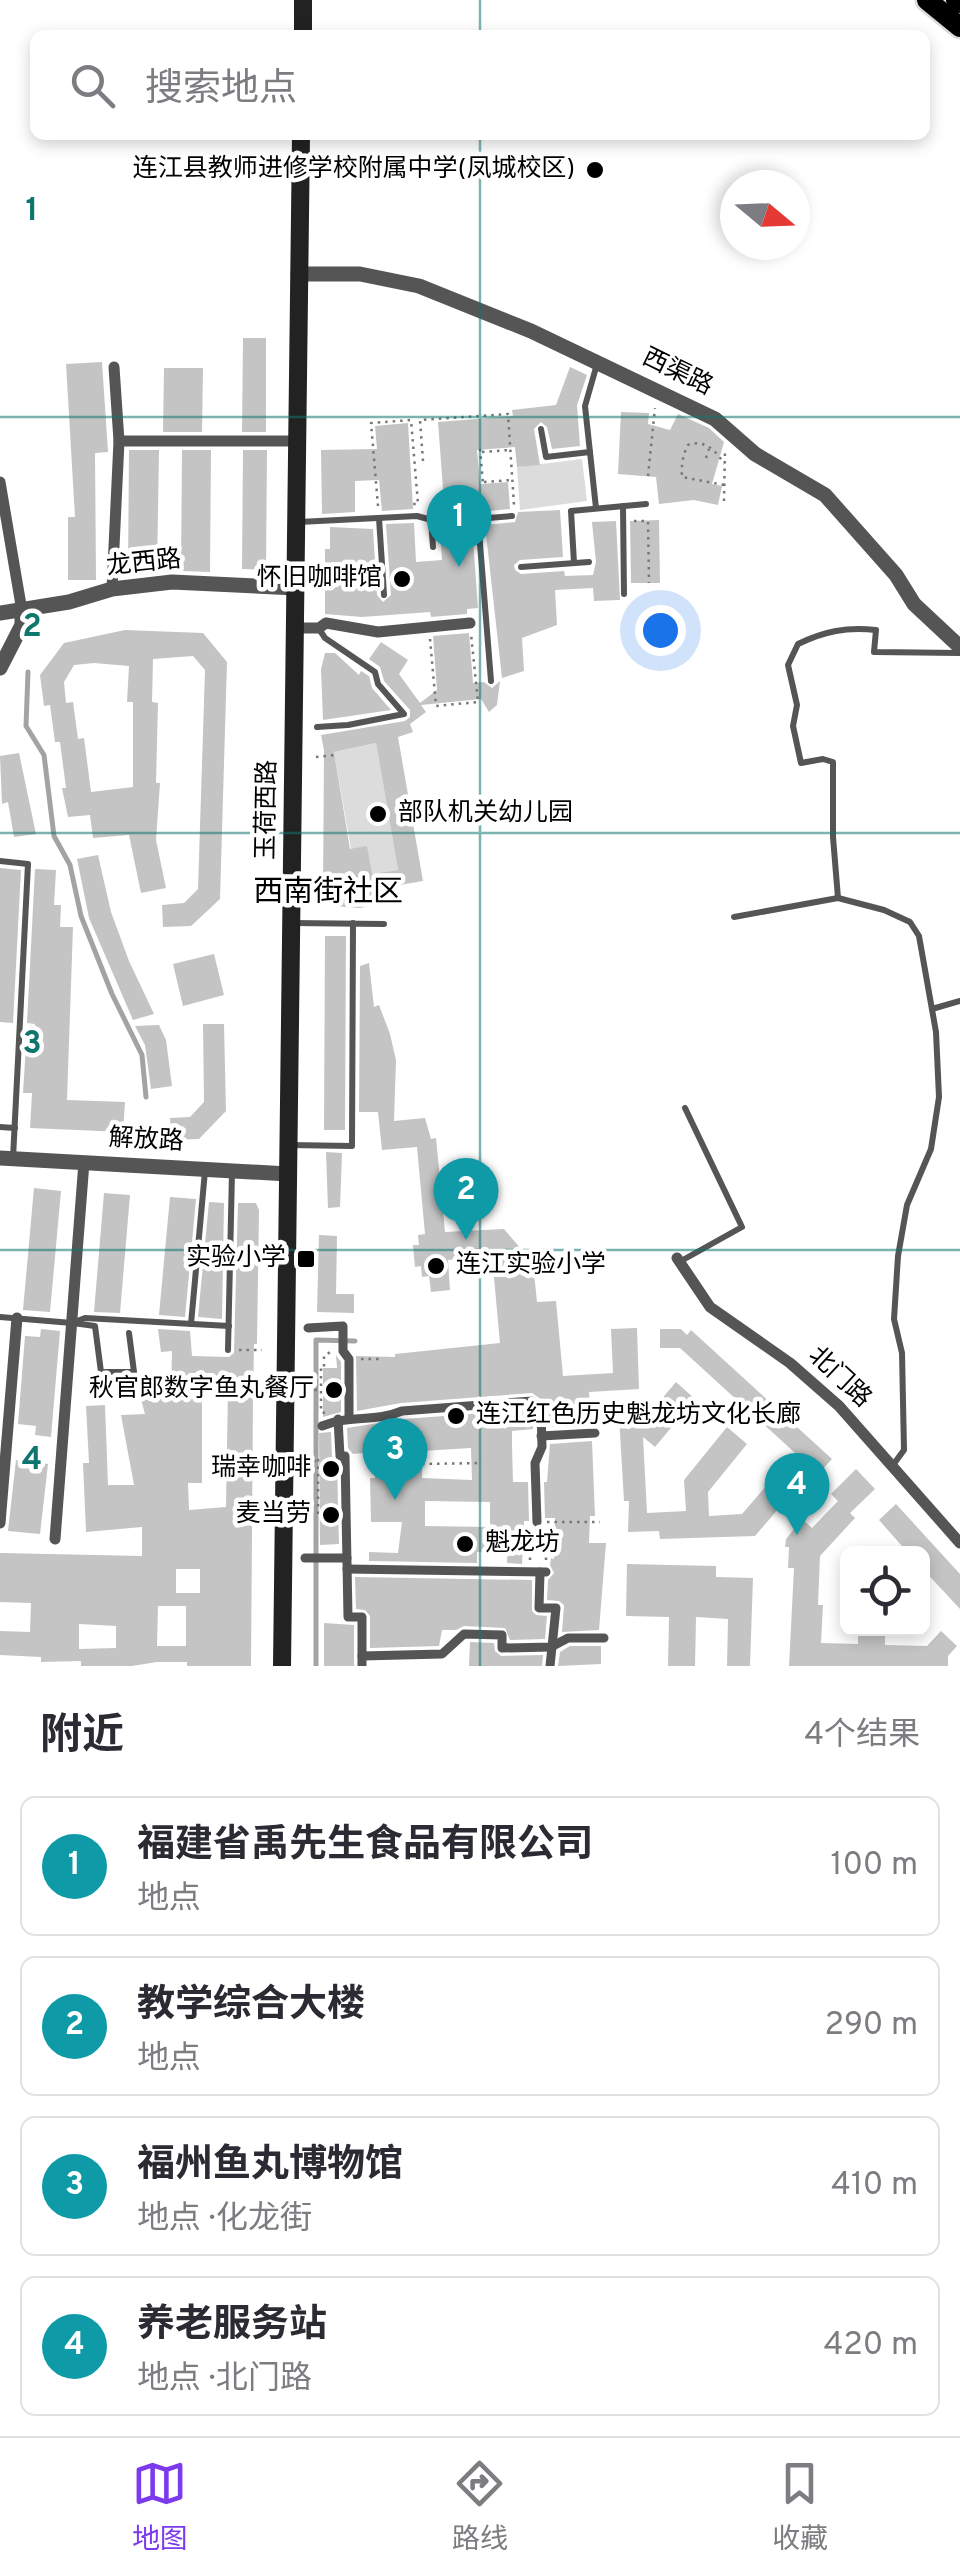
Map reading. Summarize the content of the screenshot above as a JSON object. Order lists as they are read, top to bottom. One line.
{"streets":{"main road":["玉荷西路"],"street":["西渠路","龙西路","解放路","北门路"]},"crossings":[["西渠路","玉荷西路"],["龙西路","玉荷西路"],["玉荷西路","解放路"]],"districts":["西南街社区"],"places":{"other":["连江县教师进修学校附属中学(凤城校区)","怀旧咖啡馆","部队机关幼儿园","连江实验小学","秋官郎数字鱼丸餐厅","连江红色历史魁龙坊文化长廊","瑞幸咖啡","麦当劳","魁龙坊"],"transit":["实验小学"]},"north":"right","page":{"search":"搜索地点","pins":["1","2","3","4"],"heading":["附近","4个结果"],"list":[{"mark":"1","name":"福建省禹先生食品有限公司","note":"地点","value":"100 m"},{"mark":"2","name":"教学综合大楼","note":"地点","value":"290 m"},{"mark":"3","name":"福州鱼丸博物馆","note":"地点 · 化龙街","value":"410 m"},{"mark":"4","name":"养老服务站","note":"地点 · 北门路","value":"420 m"}],"nav":["地图","路线","收藏"]},"grid":{"rows":["1","2","3","4"]}}
